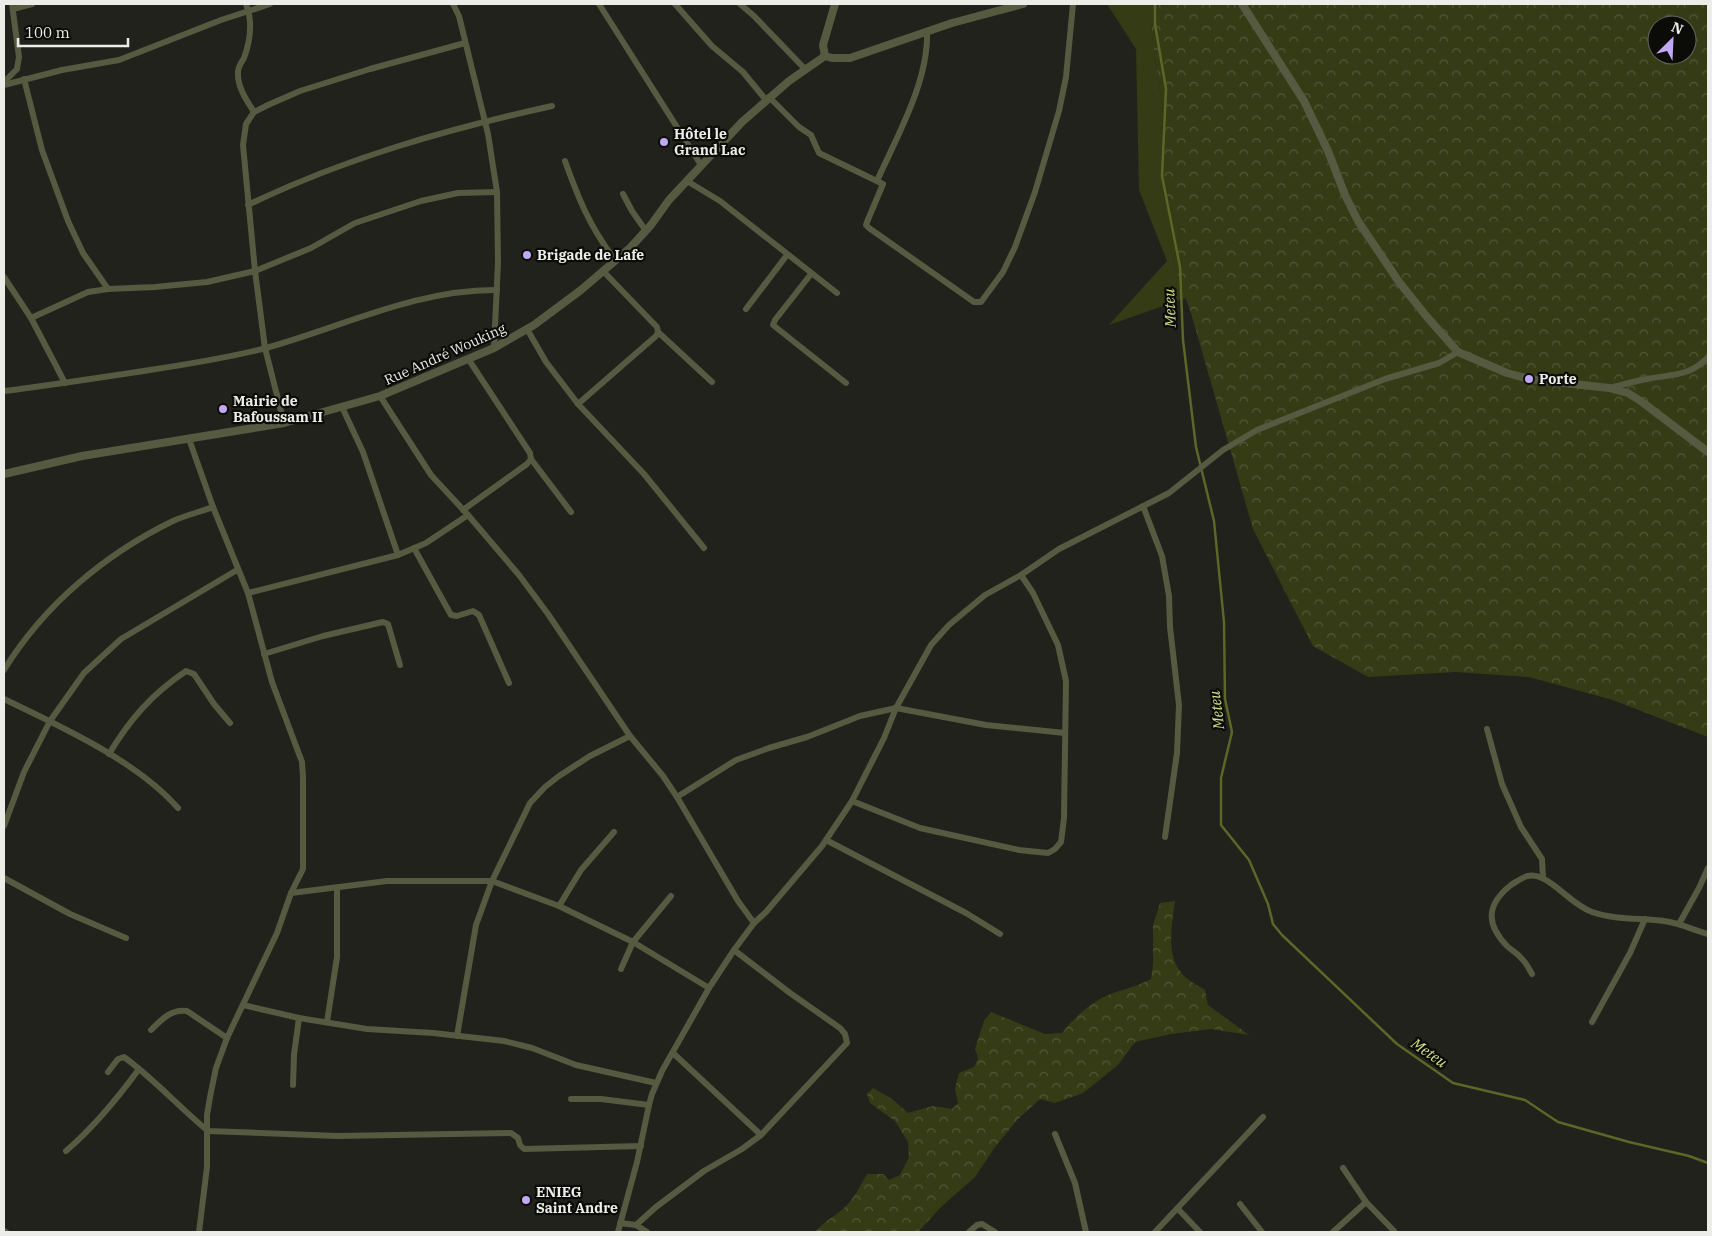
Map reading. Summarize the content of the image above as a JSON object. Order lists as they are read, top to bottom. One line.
{"streets":{"street":["Rue André Wouking"]},"water":["Meteu"],"places":["Hôtel le Grand Lac","Brigade de Lafe","Porte","Mairie de Bafoussam II","ENIEG Saint Andre"],"scale_bar":"100 m","north":"top right"}
